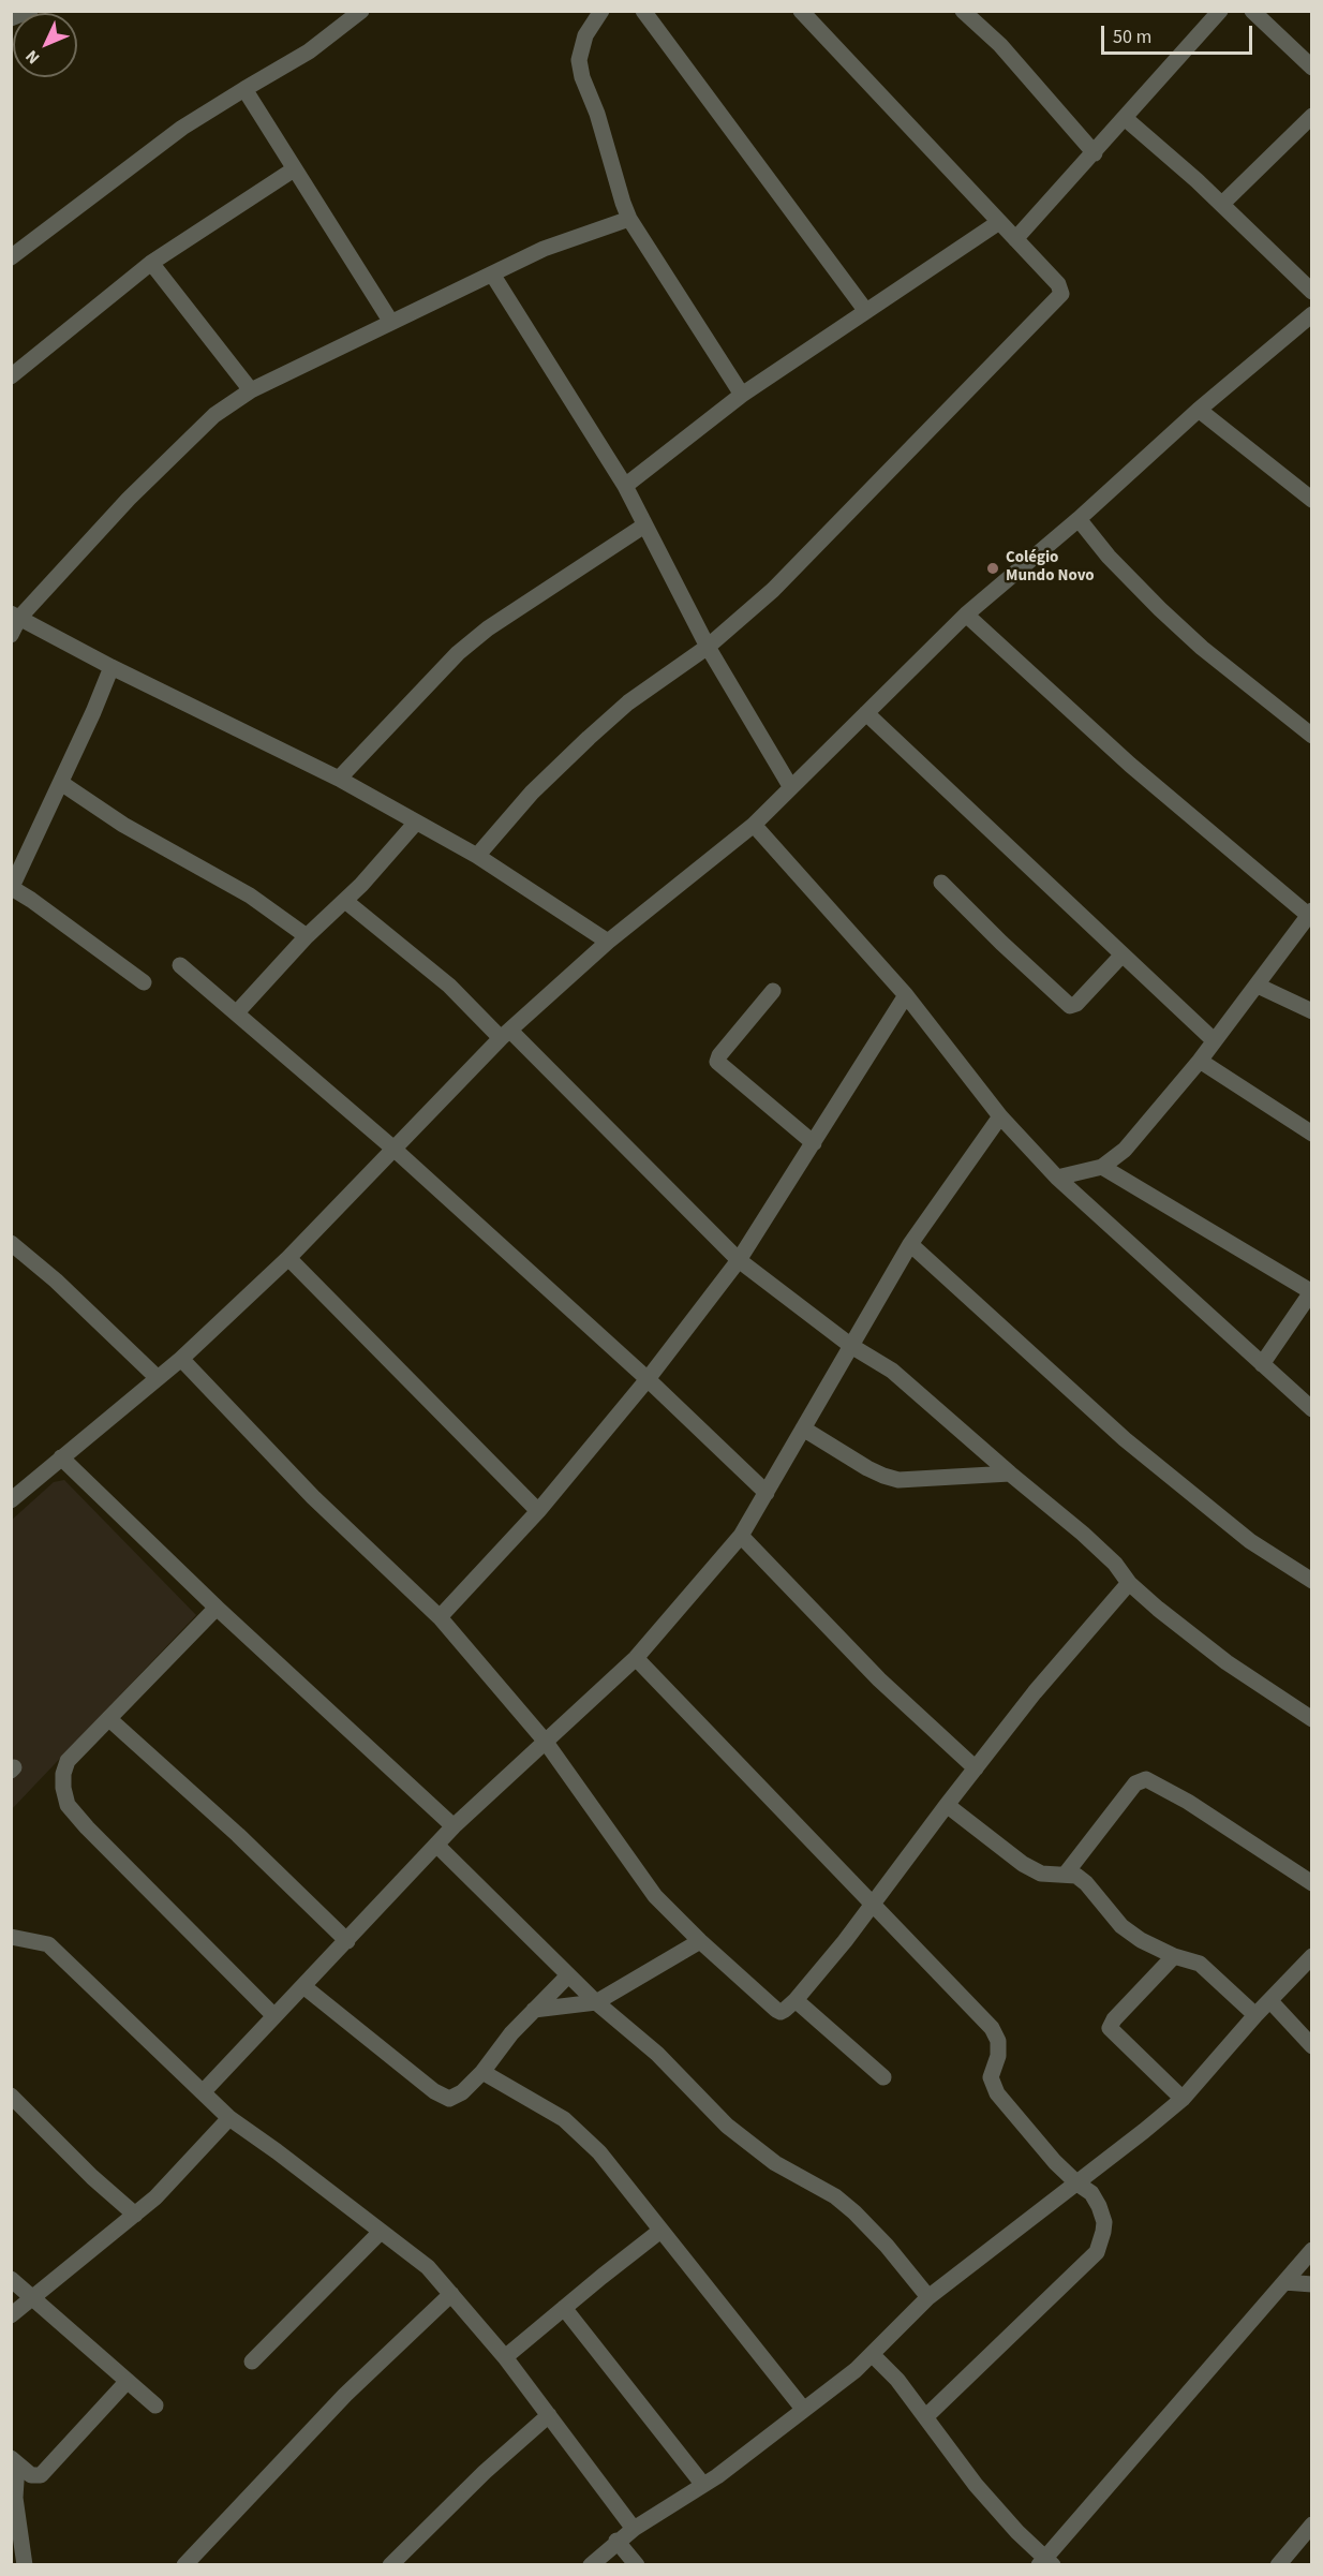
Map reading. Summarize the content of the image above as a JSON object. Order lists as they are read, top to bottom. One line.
{"places":["Colégio Mundo Novo"],"scale_bar":"50 m","north":"bottom left"}
